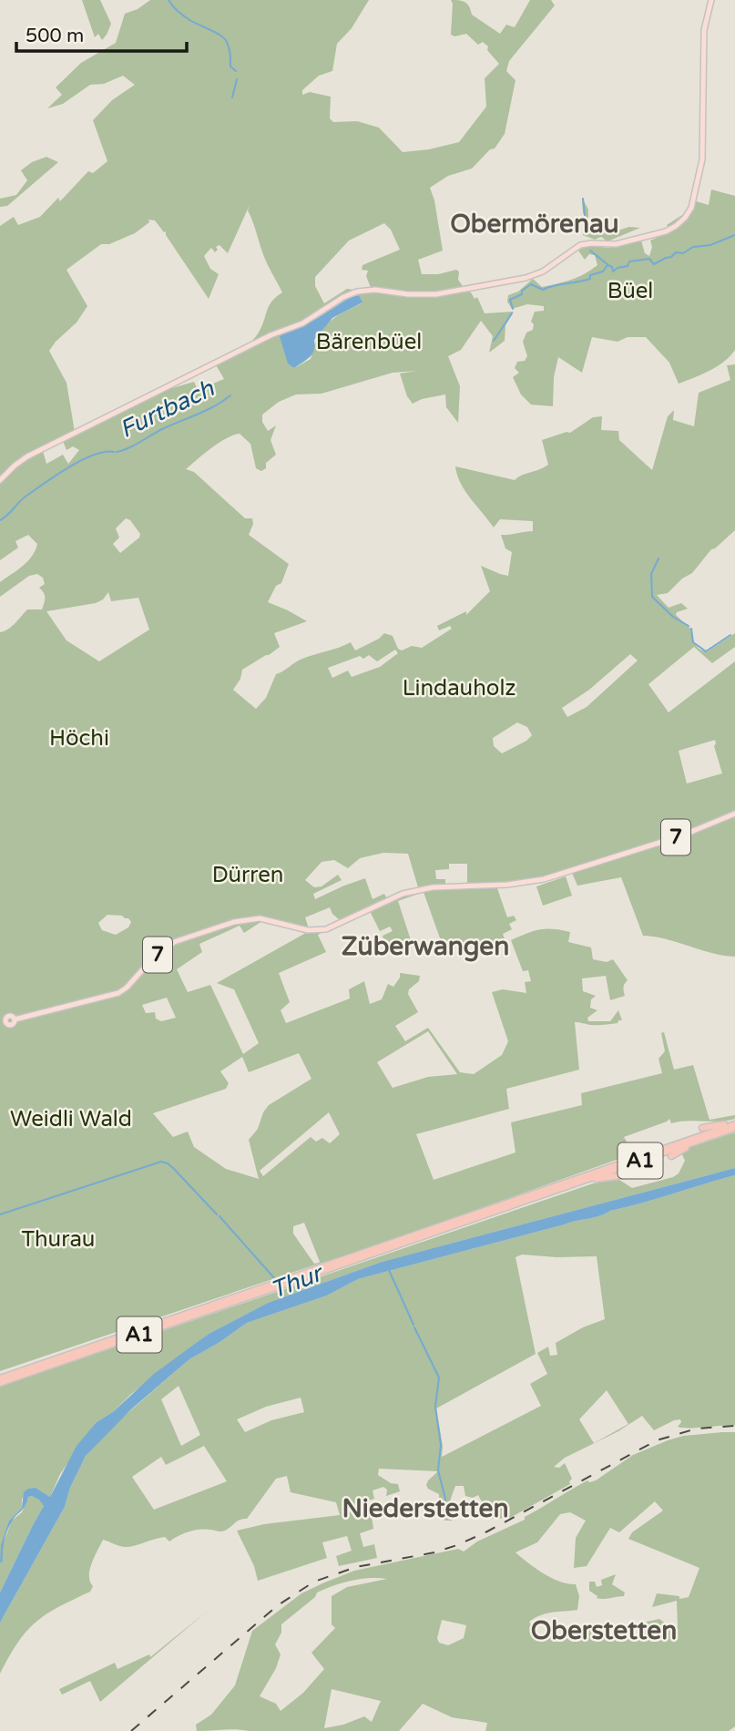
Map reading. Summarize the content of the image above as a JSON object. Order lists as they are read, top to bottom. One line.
{"streets":{"highway":["A1"],"main road":["7"]},"districts":["Obermörenau","Züberwangen","Niederstetten","Oberstetten"],"water":["Furtbach","Thur"],"parks":["Büel","Bärenbüel","Lindauholz","Höchi","Dürren","Weidli Wald","Thurau"],"scale_bar":"500 m"}
